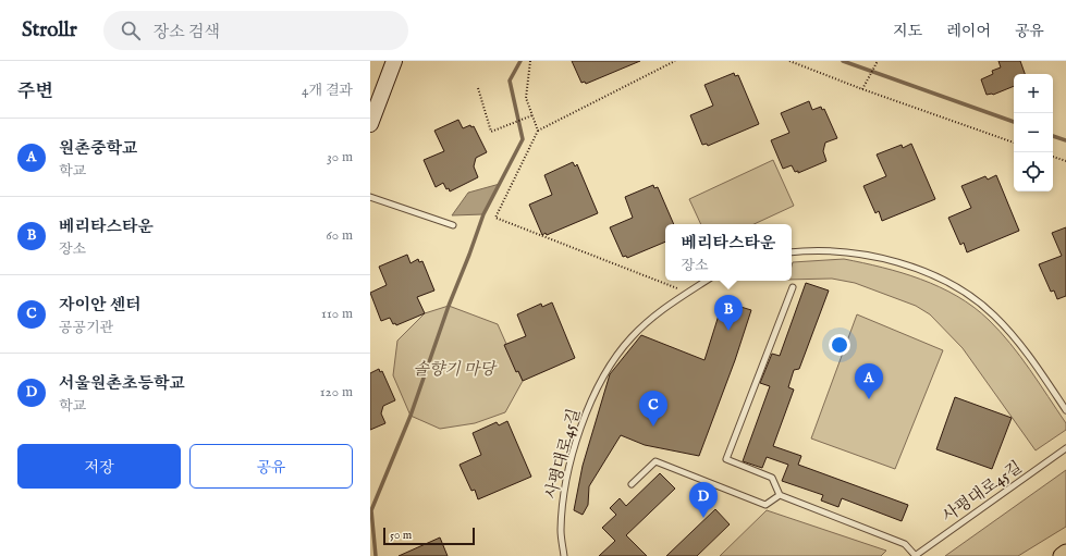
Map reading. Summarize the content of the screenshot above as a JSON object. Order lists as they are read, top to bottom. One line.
{"streets":{"lane":["사평대로45길"]},"parks":["솔향기 마당"],"scale_bar":"50 m","page":{"header":"Strollr","search":"장소 검색","nav":["지도","레이어","공유"],"heading":["주변","4개 결과"],"map_buttons":["+","−"],"list":[{"mark":"A","name":"원촌중학교","note":"학교","value":"30 m"},{"mark":"B","name":"베리타스타운","note":"장소","value":"60 m"},{"mark":"C","name":"자이안 센터","note":"공공기관","value":"110 m"},{"mark":"D","name":"서울원촌초등학교","note":"학교","value":"120 m"}],"popup":["베리타스타운","장소"],"pins":["B","A","C","D"],"buttons":["저장","공유"],"scale":"50 m"}}
